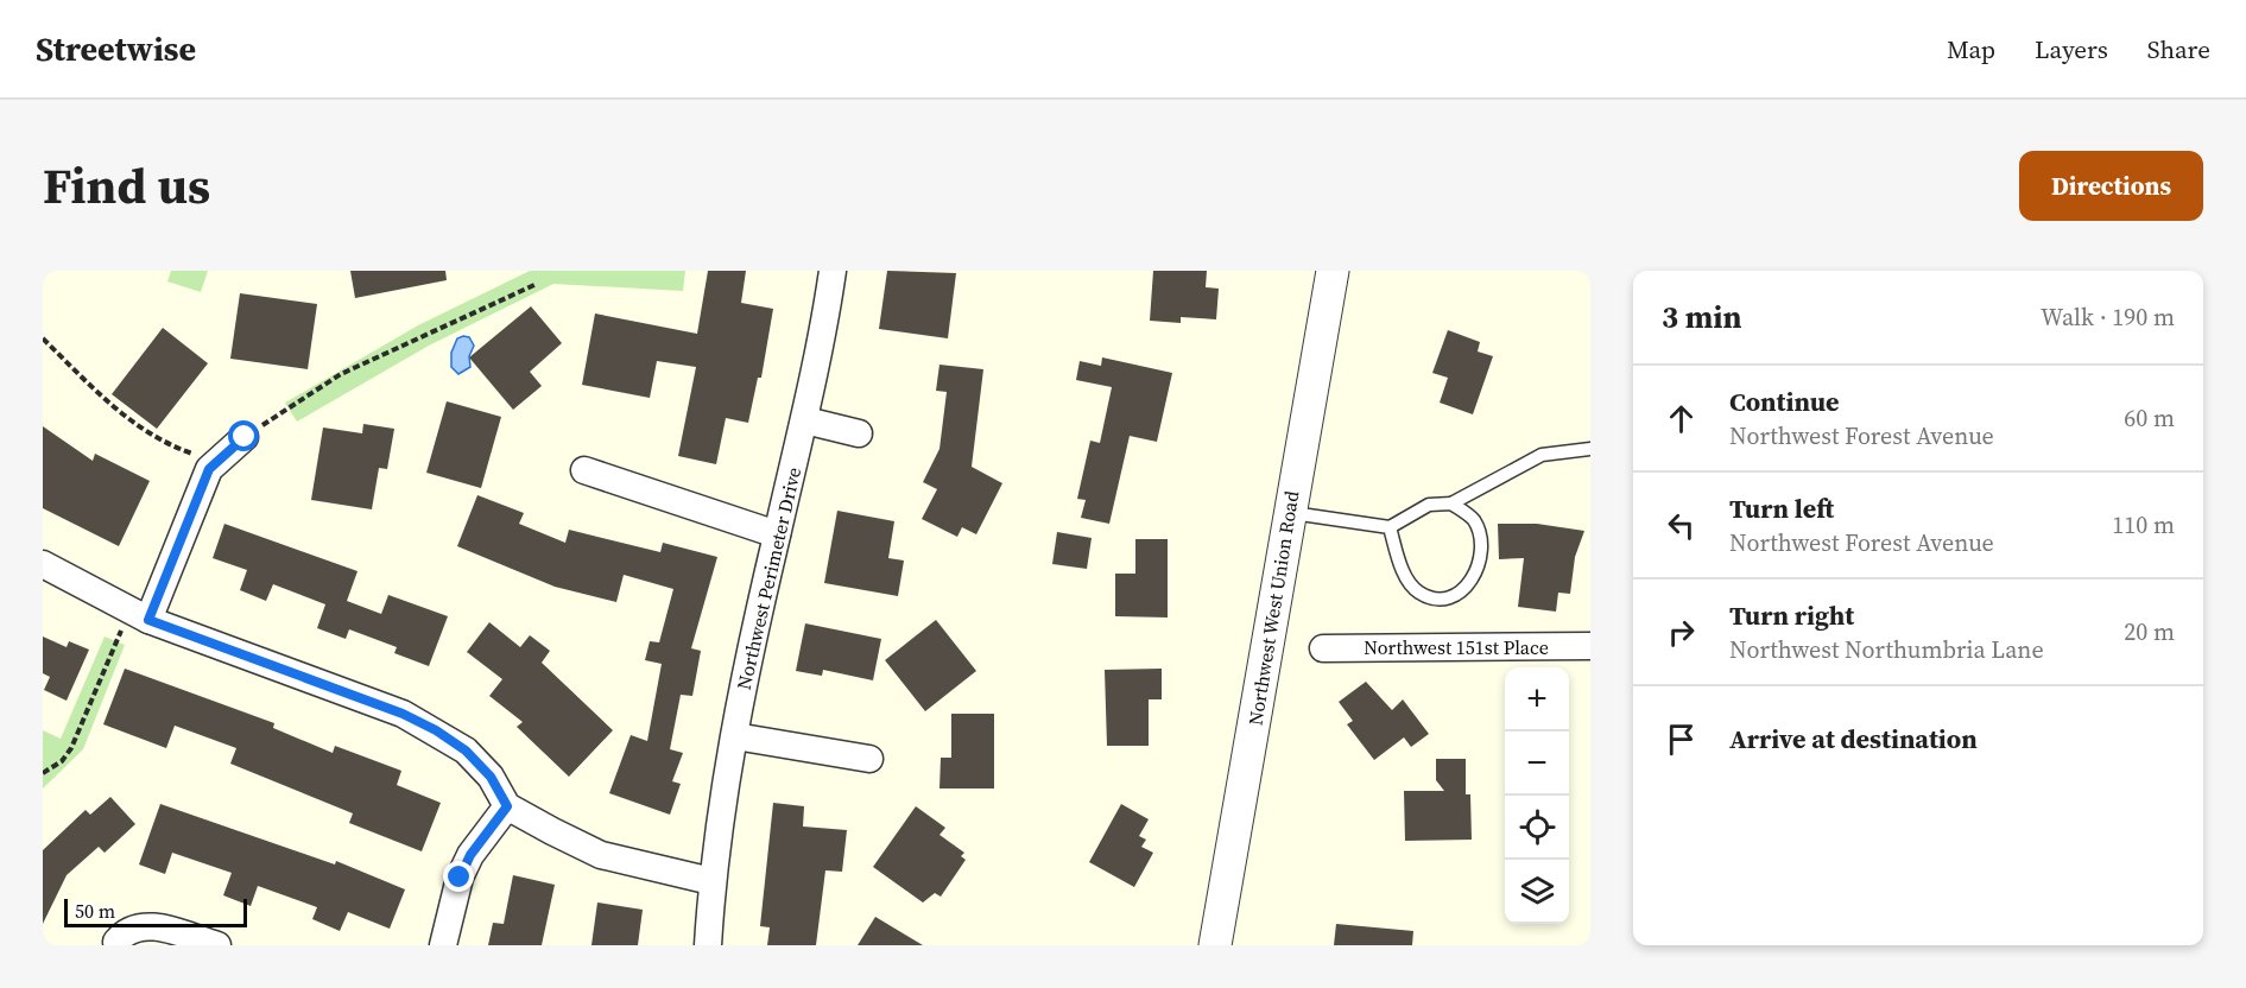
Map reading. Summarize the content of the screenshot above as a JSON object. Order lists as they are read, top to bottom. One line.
{"streets":{"street":["Northwest Perimeter Drive","Northwest West Union Road","Northwest 151st Place"]},"scale_bar":"50 m","page":{"header":"Streetwise","nav":["Map","Layers","Share"],"title":"Find us","buttons":"Directions","heading":["3 min","Walk · 190 m"],"list":[["Continue","Northwest Forest Avenue","60 m"],["Turn left","Northwest Forest Avenue","110 m"],["Turn right","Northwest Northumbria Lane","20 m"],"Arrive at destination"],"map_buttons":["+","−"],"scale":"50 m"}}
